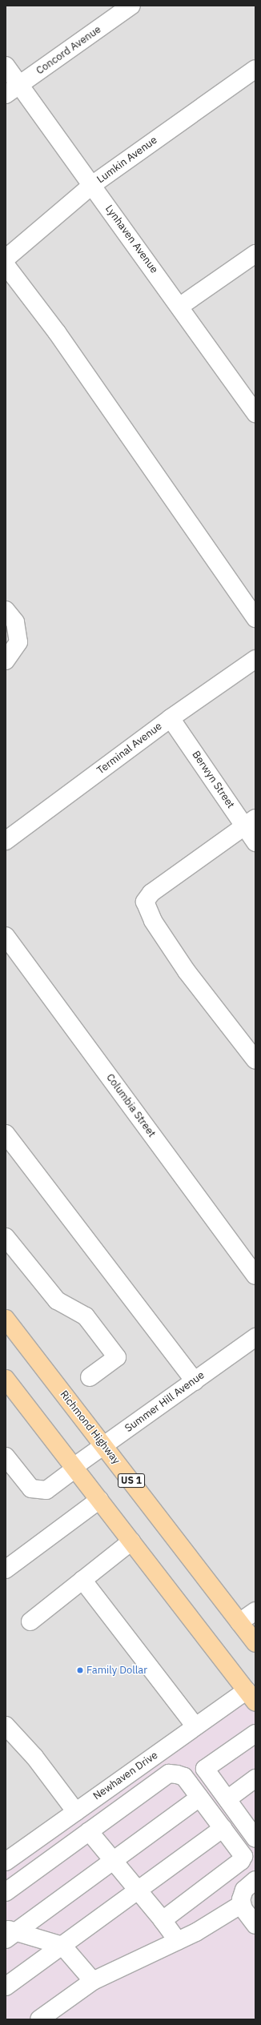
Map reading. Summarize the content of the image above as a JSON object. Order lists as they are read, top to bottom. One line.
{"streets":{"main road":["Richmond Highway","US 1"],"street":["Concord Avenue","Lumkin Avenue","Lynhaven Avenue","Terminal Avenue","Berwyn Street","Columbia Street","Summer Hill Avenue","Newhaven Drive"]},"crossings":[["Concord Avenue","Lynhaven Avenue"],["Lumkin Avenue","Lynhaven Avenue"],["Terminal Avenue","Berwyn Street"],["Summer Hill Avenue","Richmond Highway"]],"places":["Family Dollar"]}
